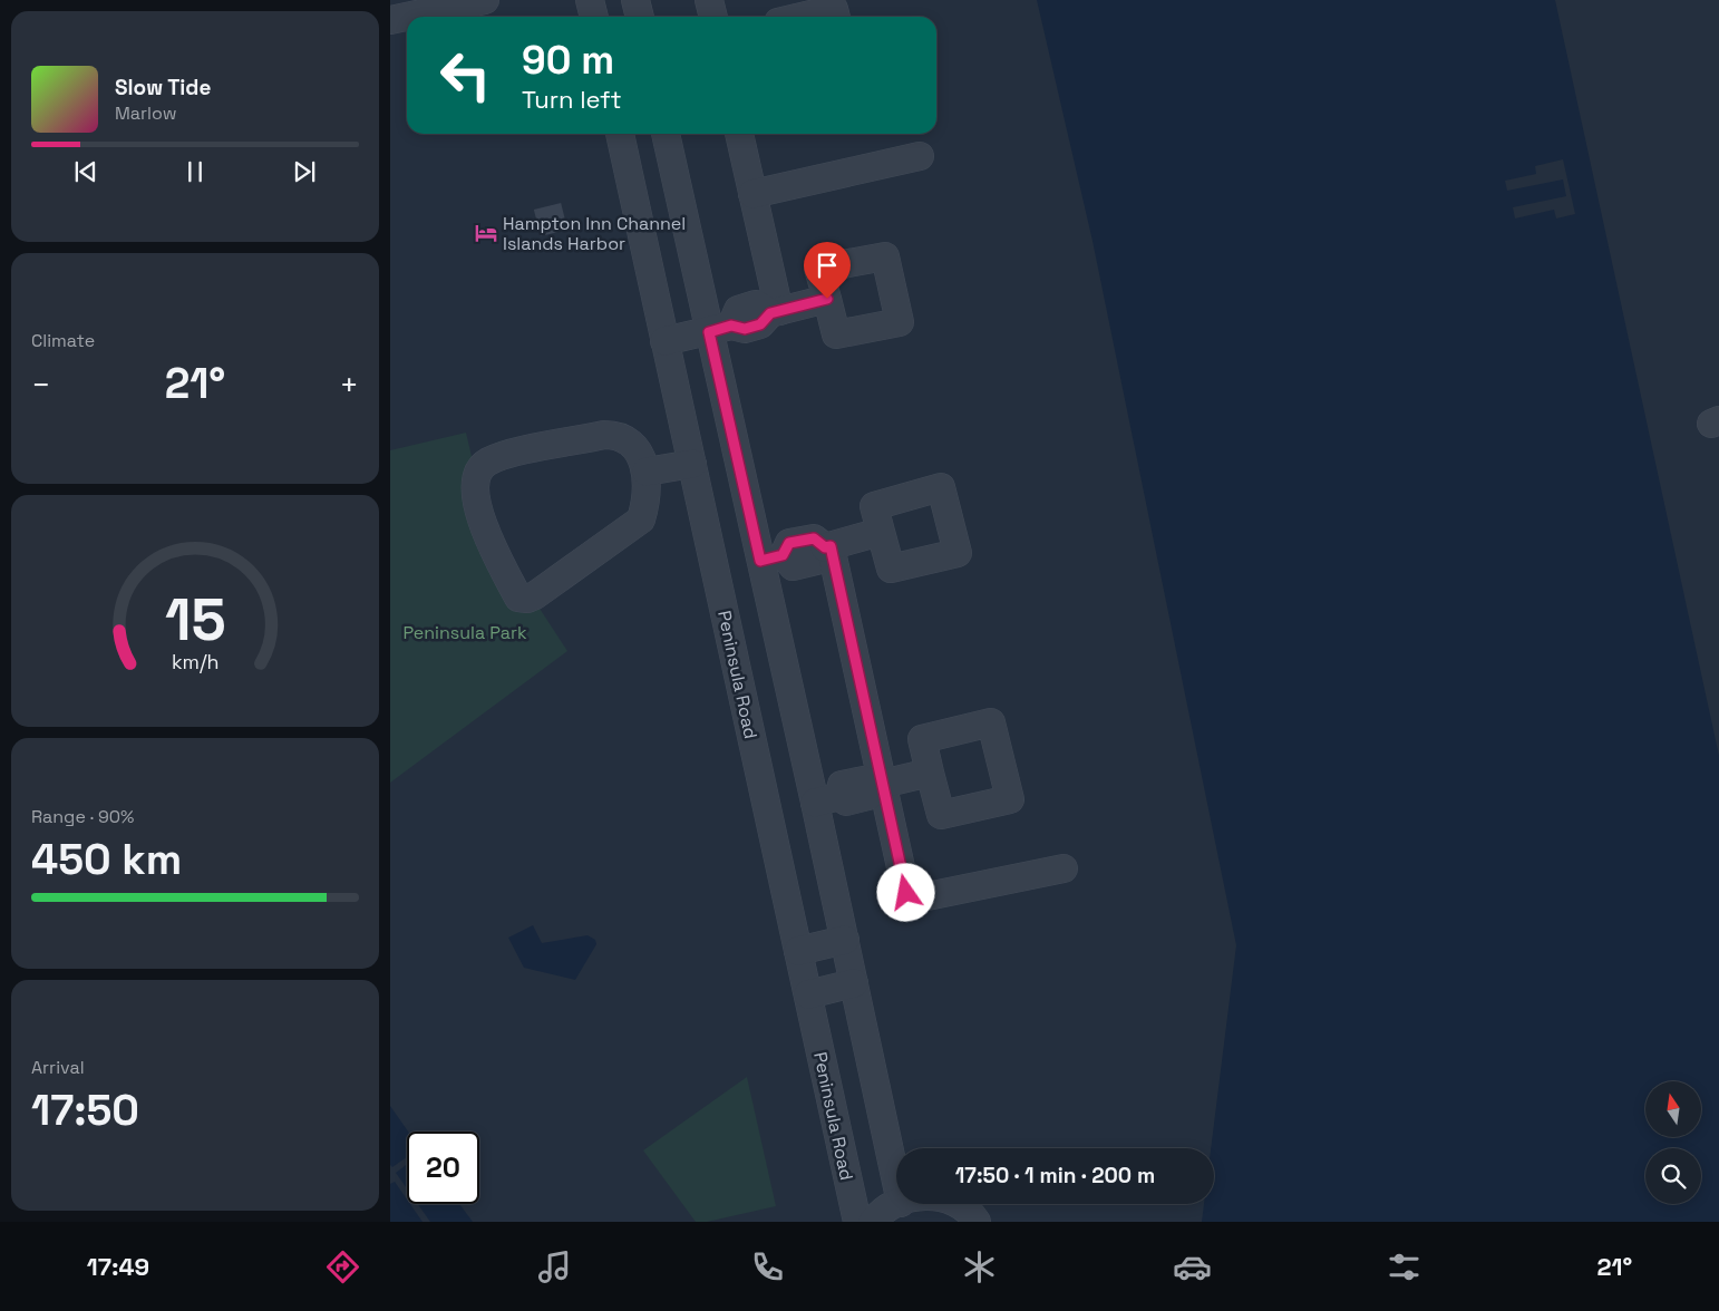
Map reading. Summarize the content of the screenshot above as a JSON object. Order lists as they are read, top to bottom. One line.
{"streets":{"street":["Peninsula Road"]},"parks":["Peninsula Park"],"places":{"hotel":["Hampton Inn Channel Islands Harbor"]},"north":"top","page":{"turn":["90 m","Turn left"],"song":["Slow Tide","Marlow"],"tile":["Climate",["Range · 90%","450 km"],["Arrival","17:50"]],"heat":["−","21°","+"],"limit":"20","trip":"17:50 · 1 min · 200 m","tabs":["17:49","21°"],"gauge":["15","km/h"]}}
